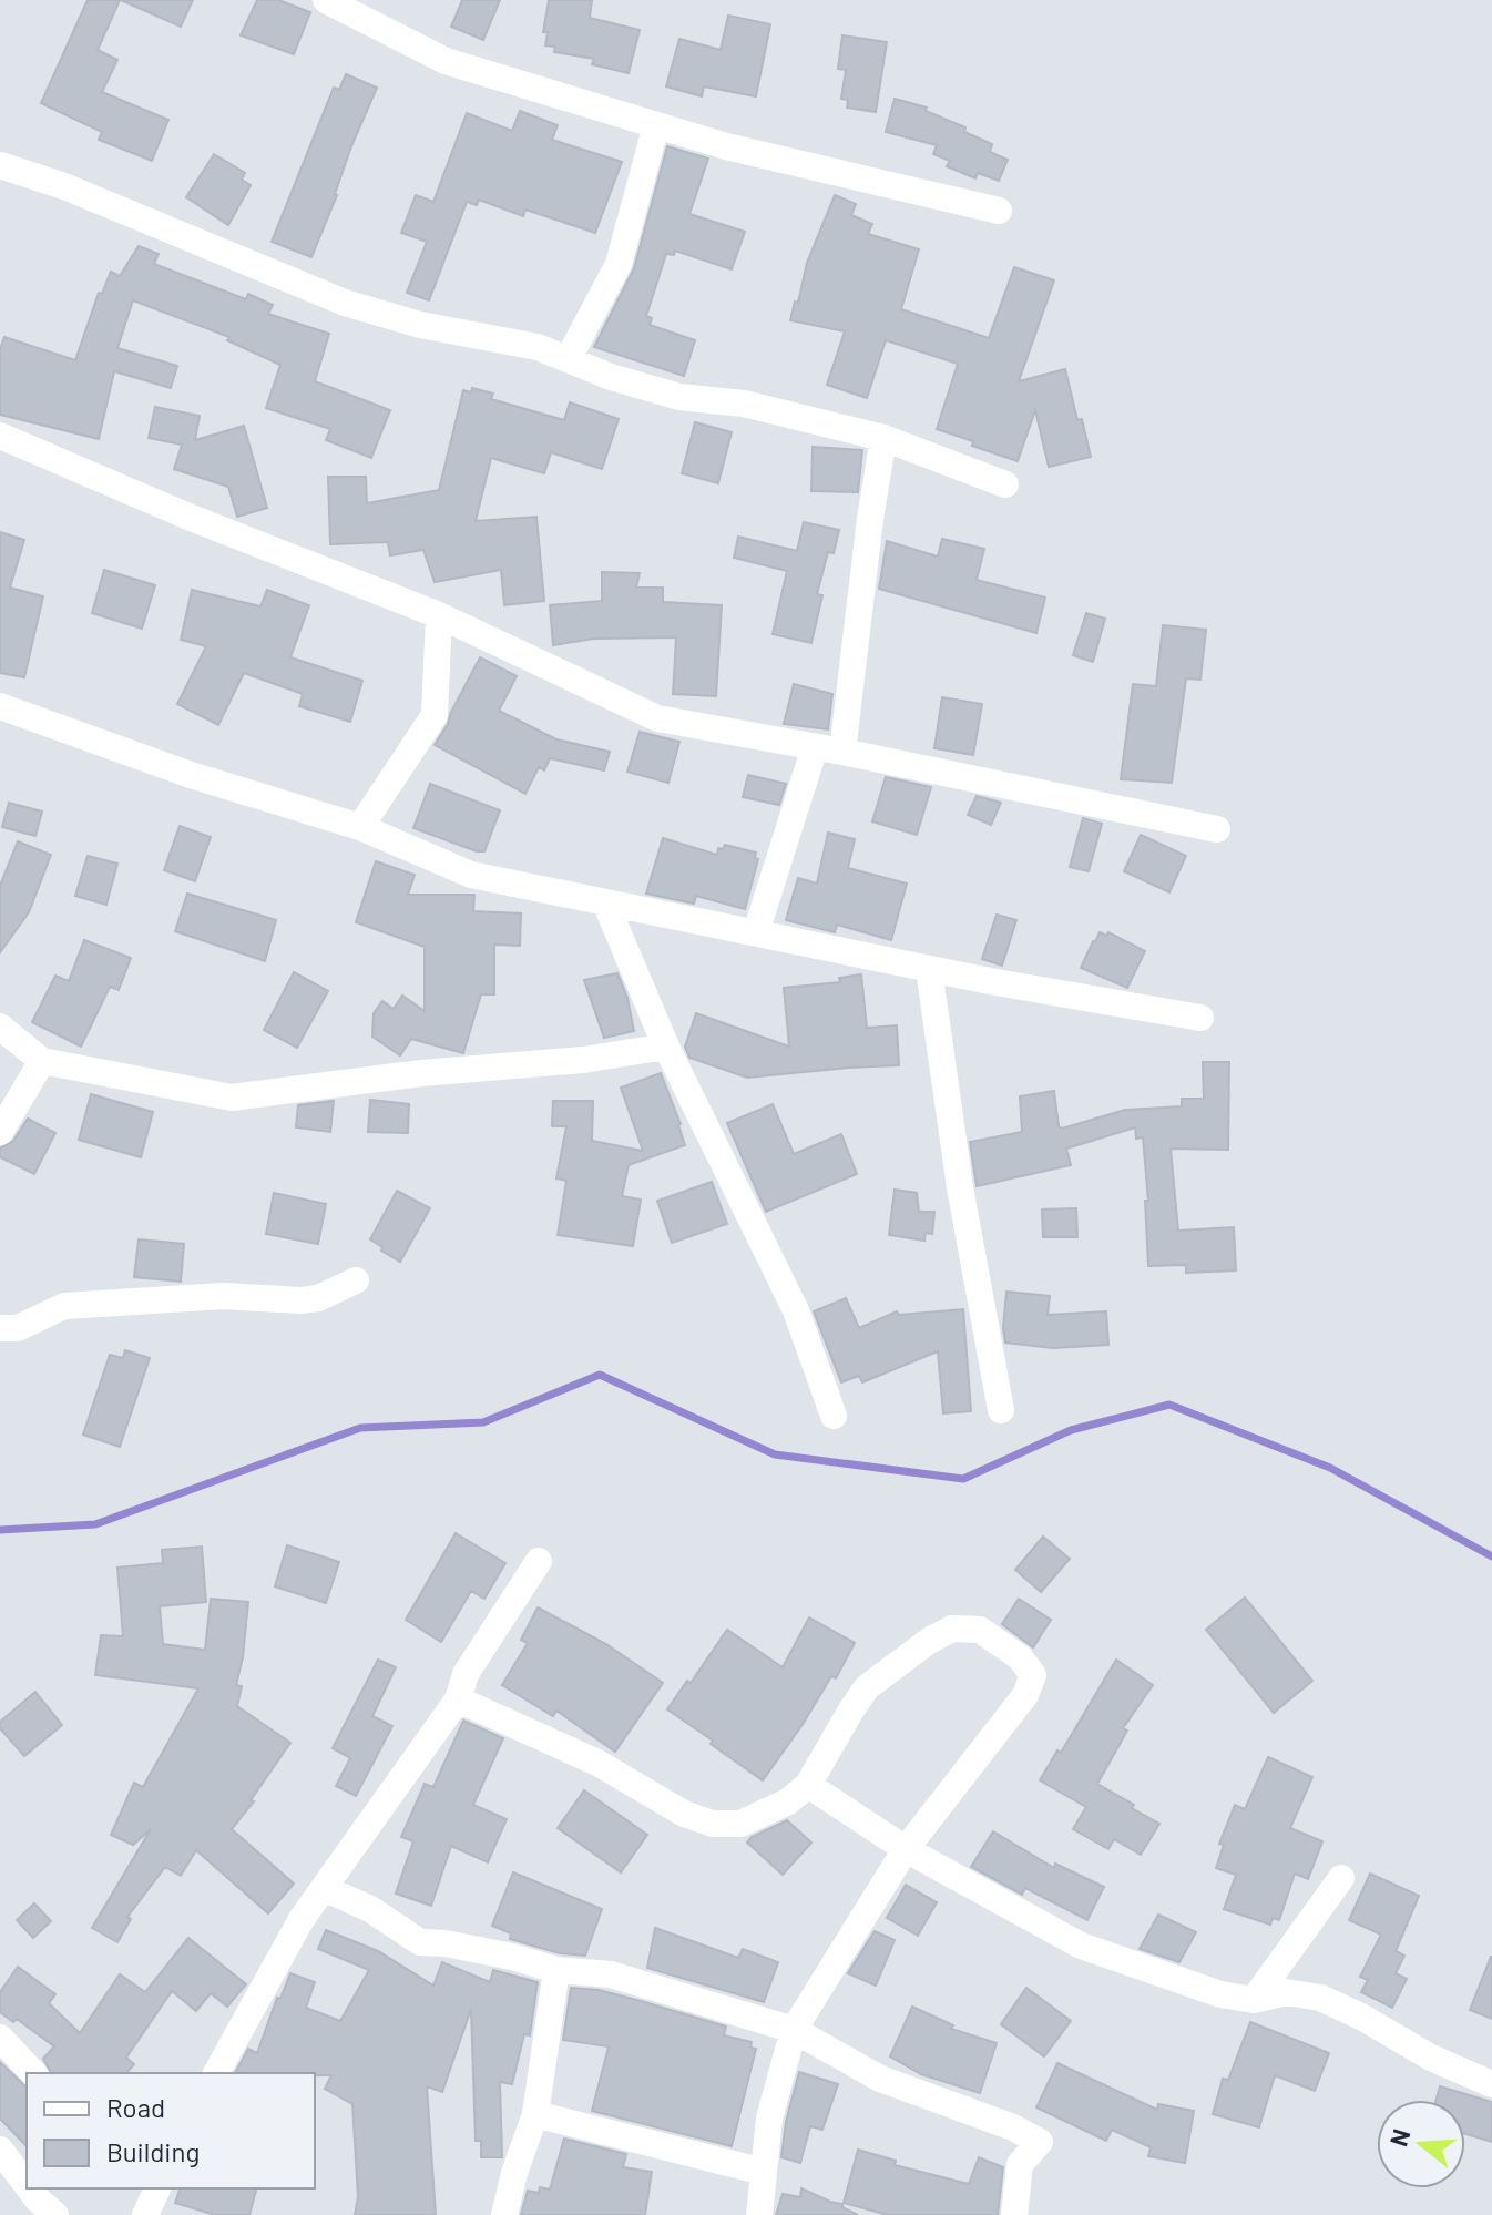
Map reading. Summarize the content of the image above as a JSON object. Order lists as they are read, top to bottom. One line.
{"legend":["Road","Building"],"north":"left"}
